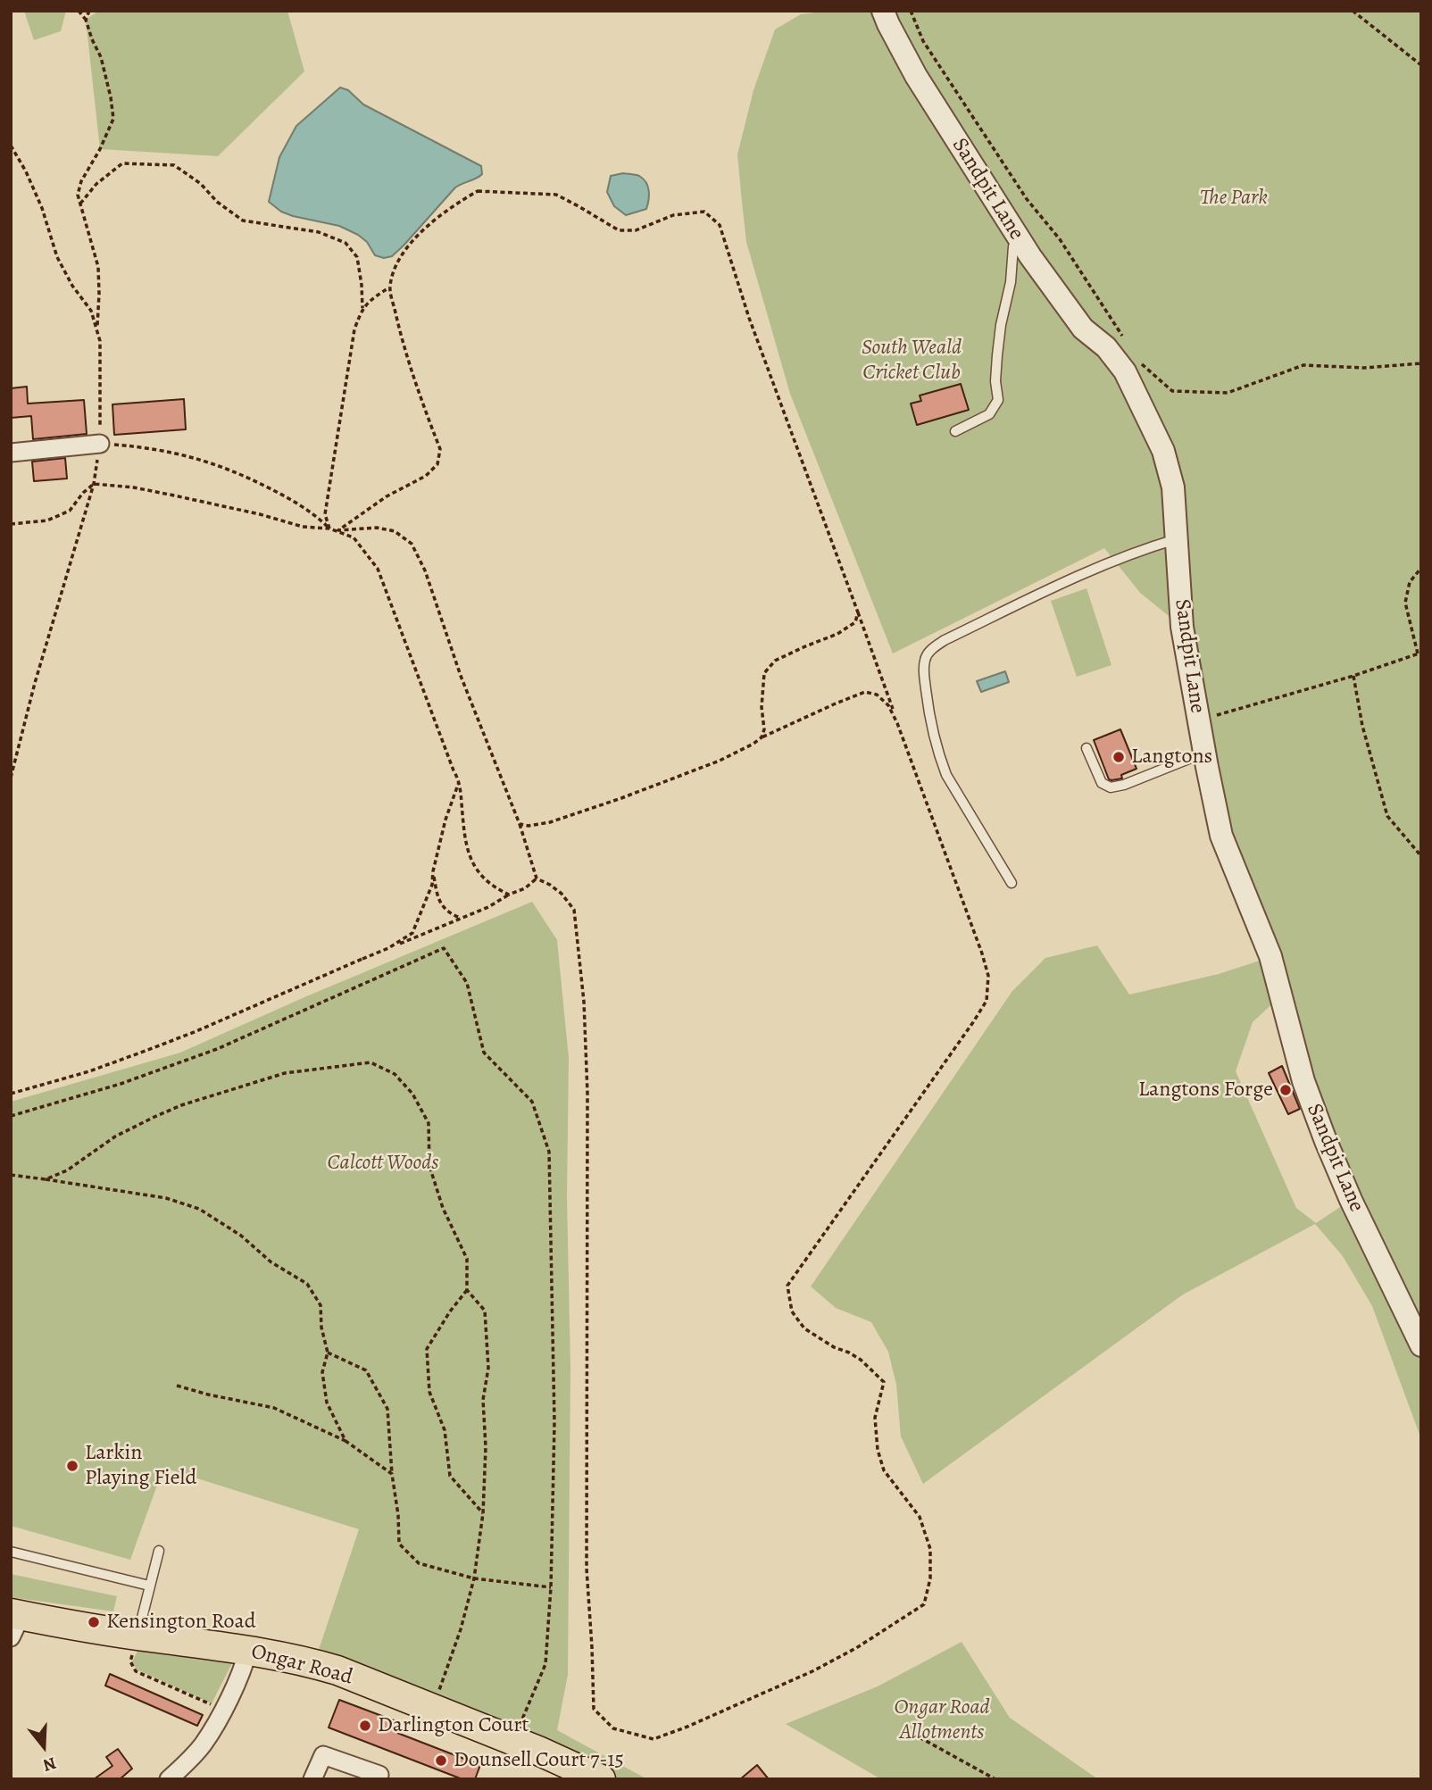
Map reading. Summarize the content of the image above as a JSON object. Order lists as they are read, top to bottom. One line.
{"streets":{"main road":["Ongar Road"],"street":["Sandpit Lane"]},"parks":["The Park","South Weald Cricket Club","Calcott Woods","Ongar Road Allotments"],"places":["Langtons","Langtons Forge","Larkin Playing Field","Kensington Road","Darlington Court","Dounsell Court 7-15"],"north":"bottom"}
